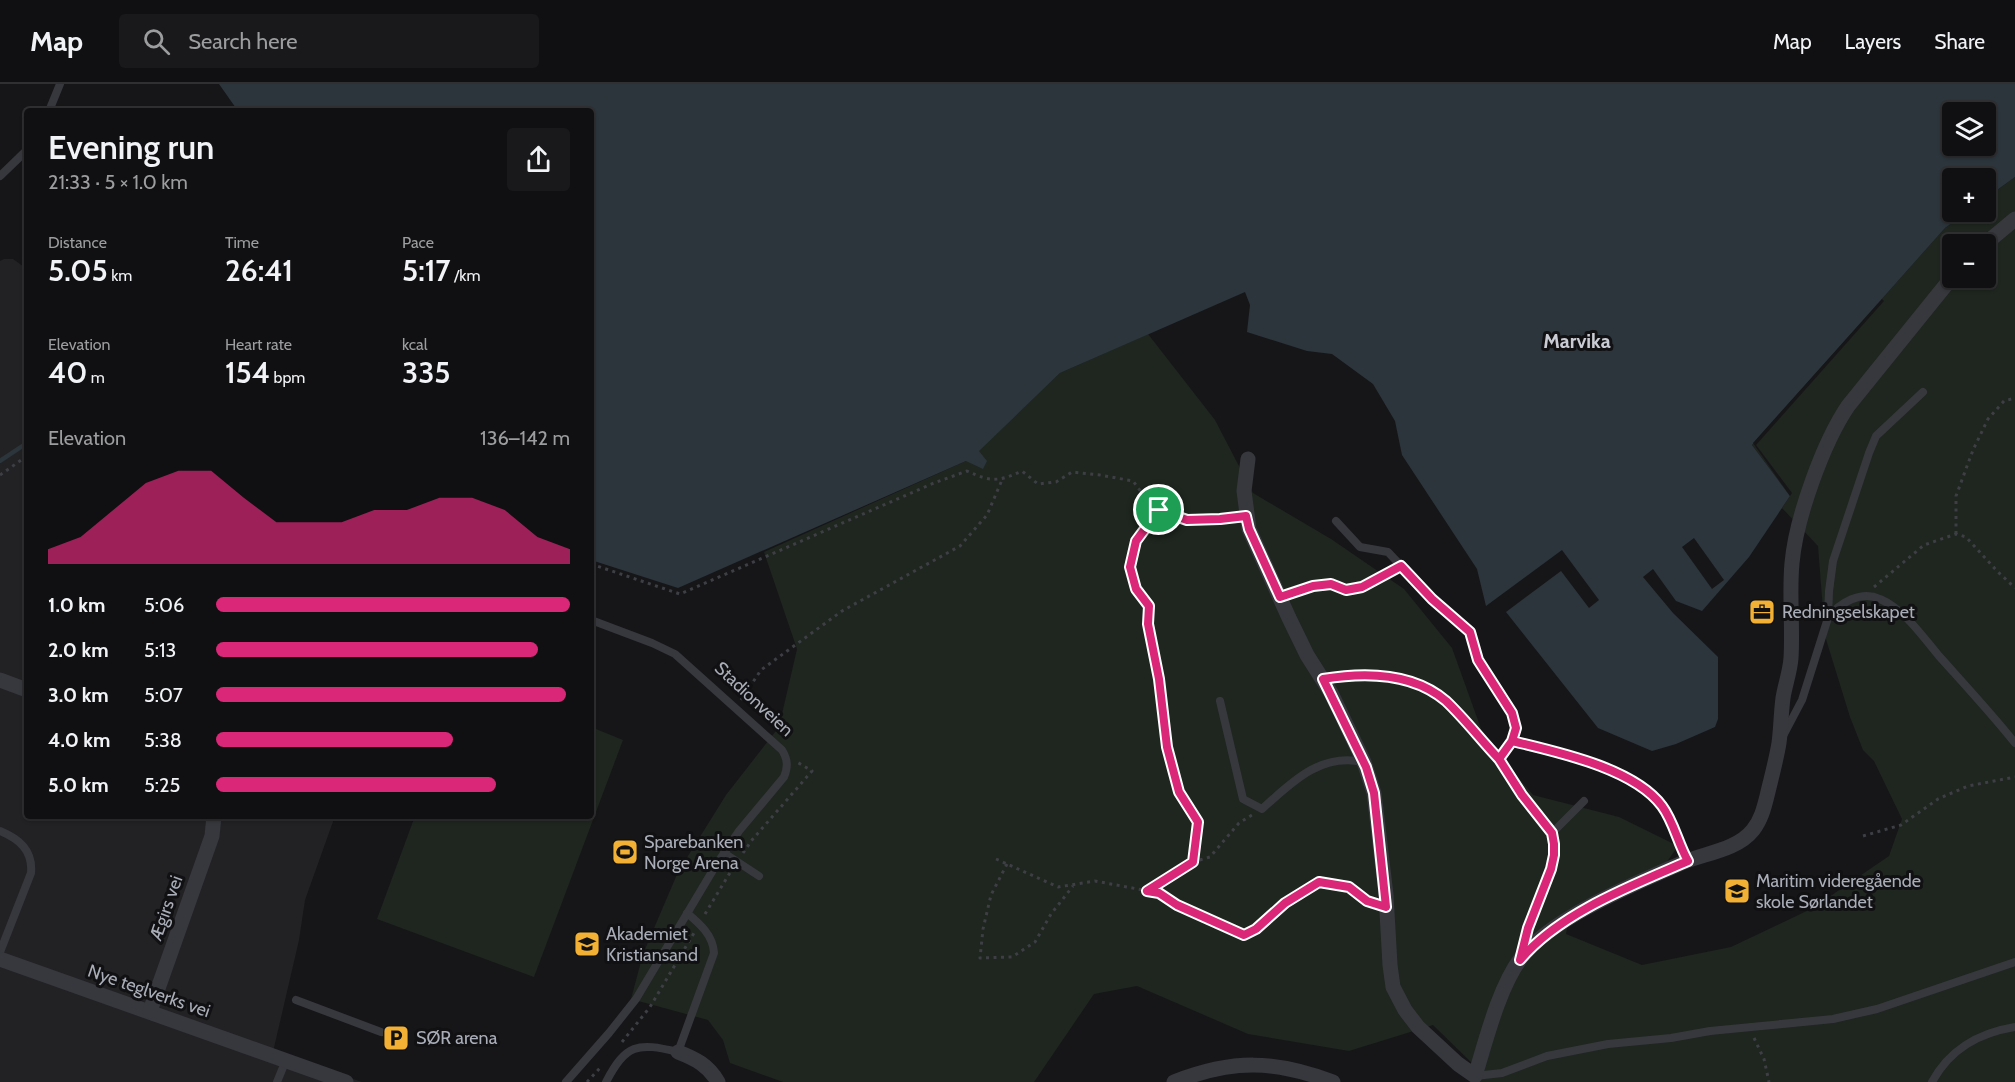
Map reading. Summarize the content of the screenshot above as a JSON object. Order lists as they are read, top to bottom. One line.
{"streets":{"street":["Ægirs vei","Nye teglverks vei"],"lane":["Stadionveien"]},"crossings":[["Ægirs vei","Nye teglverks vei"]],"districts":["Marvika"],"places":{"office":["Redningselskapet"],"sports":["Sparebanken Norge Arena"],"school or university":["Maritim videregående skole Sørlandet","Akademiet Kristiansand"],"parking":["SØR arena"]},"page":{"header":"Map","search":"Search here","nav":["Map","Layers","Share"],"map_buttons":["+","−"],"heading":["Evening run","21:33 · 5 × 1.0 km"],"stats":[["Distance","5.05 km"],["Time","26:41"],["Pace","5:17 /km"],["Elevation","40 m"],["Heart rate","154 bpm"],["kcal","335"]],"chart":["Elevation","136–142 m"],"list":[{"name":"1.0 km","note":"5:06"},{"name":"2.0 km","note":"5:13"},{"name":"3.0 km","note":"5:07"},{"name":"4.0 km","note":"5:38"},{"name":"5.0 km","note":"5:25"}]}}
